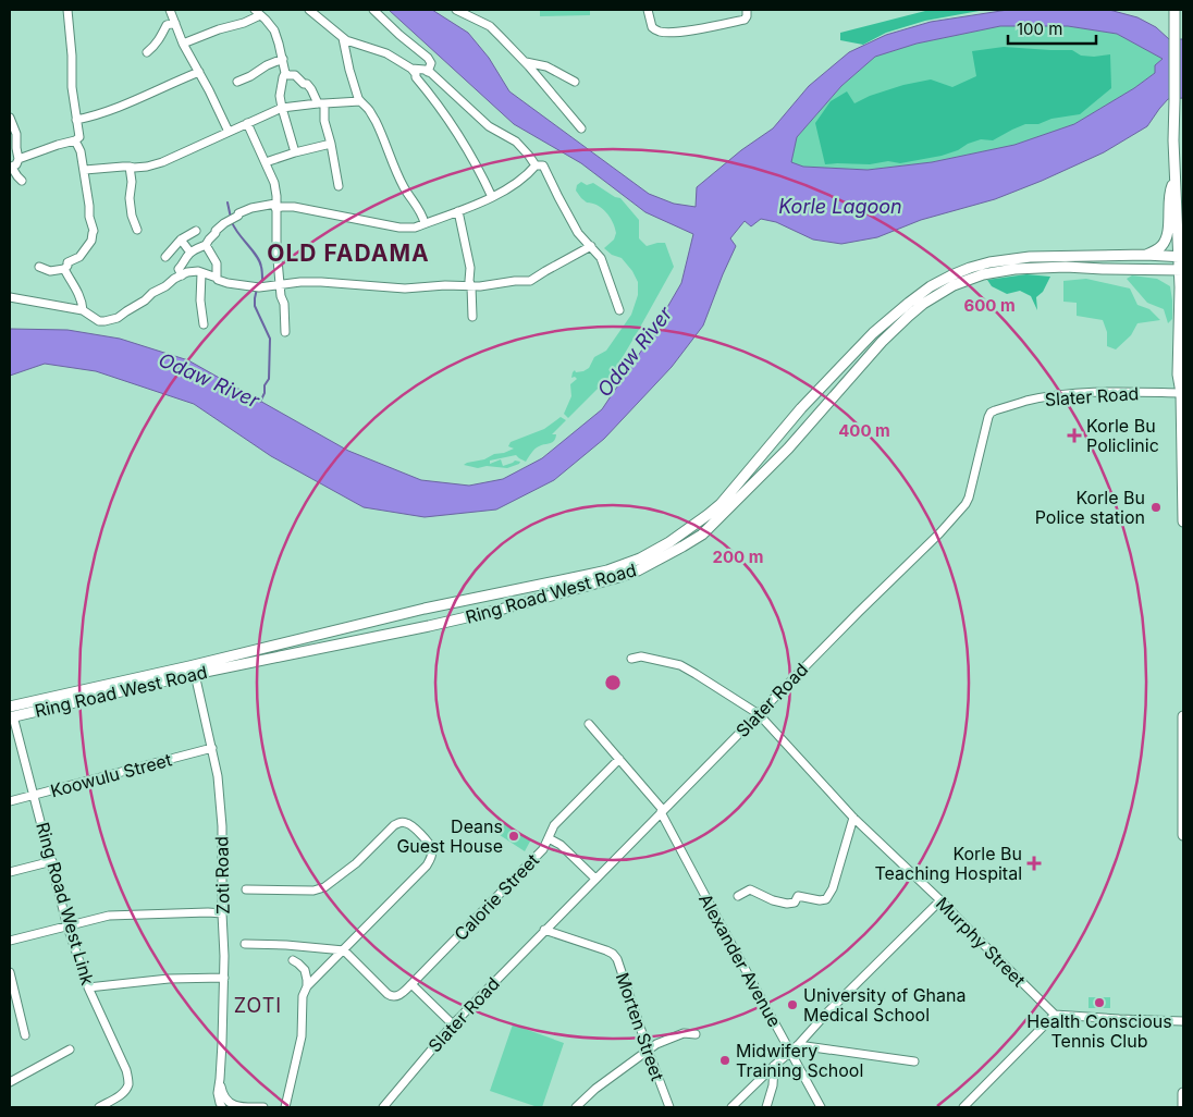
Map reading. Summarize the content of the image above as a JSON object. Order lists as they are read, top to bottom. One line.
{"streets":{"main road":["Ring Road West Road"],"street":["Slater Road","Koowulu Street","Zoti Road","Calorie Street","Ring Road West Link","Murphy Street","Alexander Avenue","Morten Street"]},"crossings":[["Slater Road","Murphy Street"],["Slater Road","Alexander Avenue"],["Slater Road","Morten Street"],["Ring Road West Road","Zoti Road"],["Ring Road West Road","Ring Road West Link"],["Koowulu Street","Zoti Road"],["Koowulu Street","Ring Road West Link"],["Calorie Street","Alexander Avenue"]],"districts":["OLD FADAMA","ZOTI"],"water":["Korle Lagoon","Odaw River"],"places":{"health":["Korle Bu Policlinic","Korle Bu Teaching Hospital"],"other":["Korle Bu Police station","Deans Guest House","Health Conscious Tennis Club","University of Ghana Medical School","Midwifery Training School"]},"scale_bar":"100 m","rings":["600 m","400 m","200 m"]}
